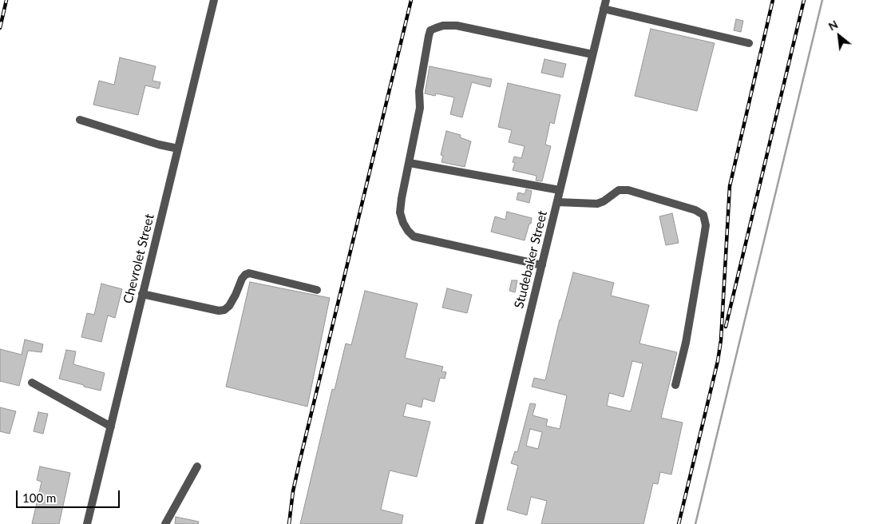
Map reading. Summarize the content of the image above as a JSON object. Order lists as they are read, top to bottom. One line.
{"streets":{"lane":["Chevrolet Street","Studebaker Street"]},"scale_bar":"100 m","north":"top left"}
